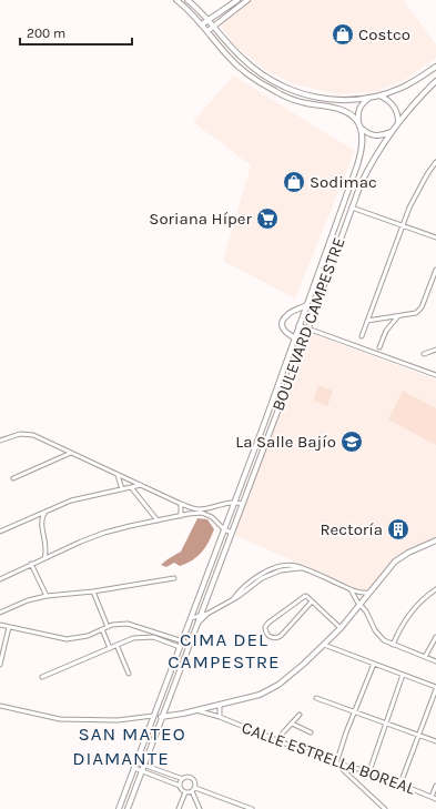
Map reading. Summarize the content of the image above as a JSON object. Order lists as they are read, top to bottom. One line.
{"streets":{"street":["BOULEVARD CAMPESTRE","CALLE ESTRELLA BOREAL"]},"districts":["CIMA DEL CAMPESTRE","SAN MATEO","DIAMANTE"],"places":{"shop":["Costco","Sodimac"],"supermarket":["Soriana Híper"],"school or university":["La Salle Bajío"],"building":["Rectoría"]},"scale_bar":"200 m"}
